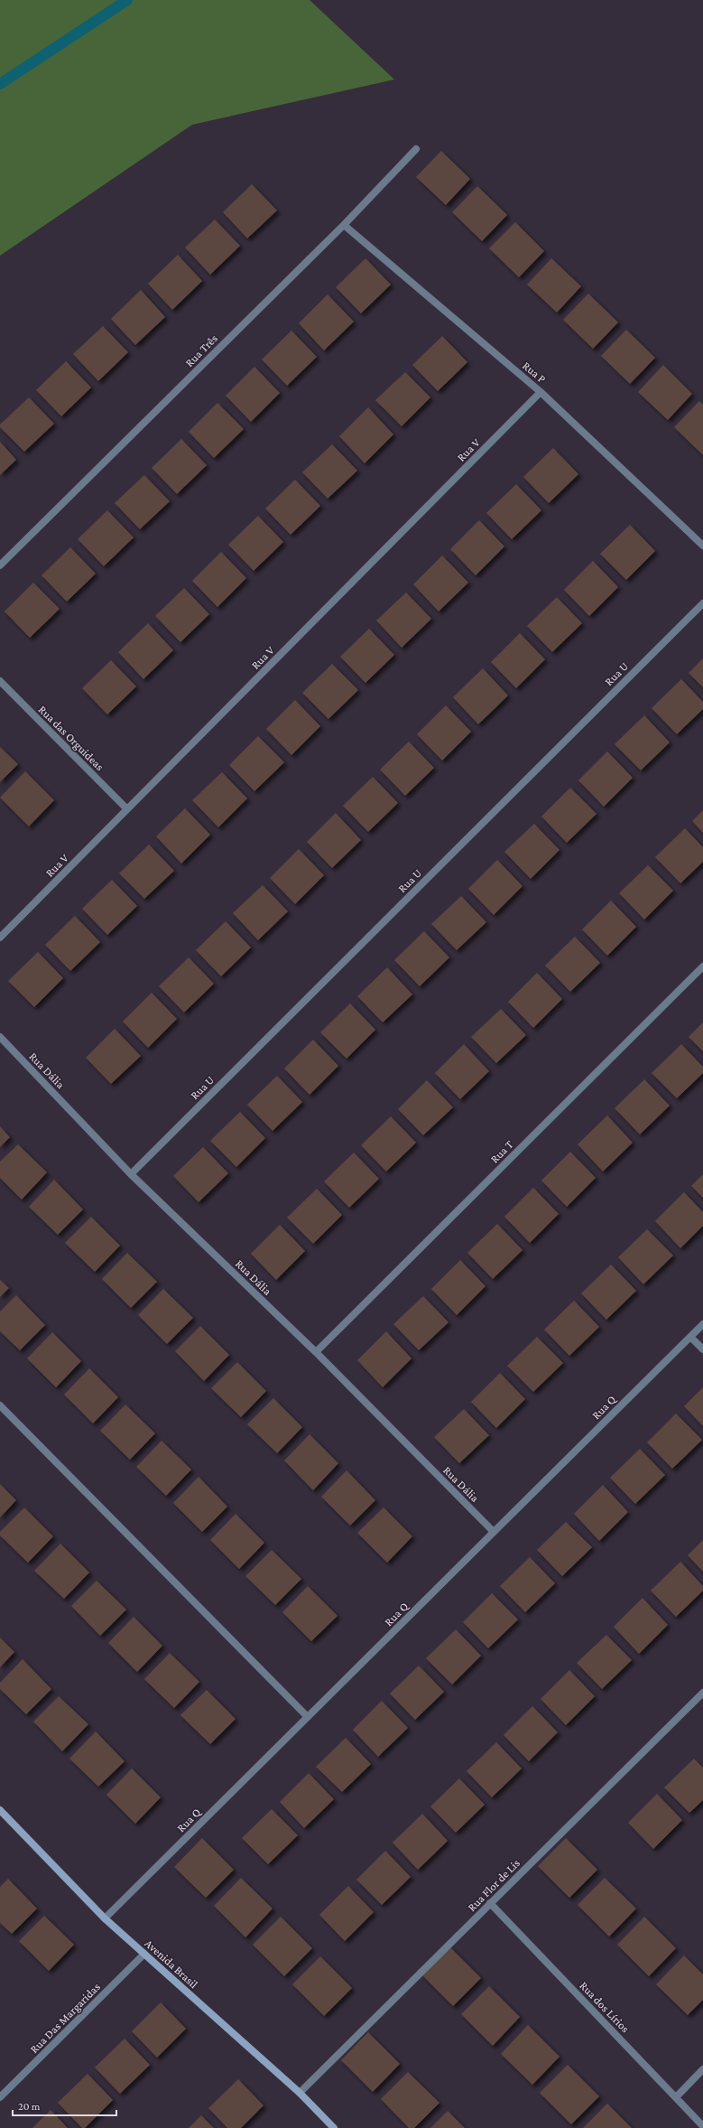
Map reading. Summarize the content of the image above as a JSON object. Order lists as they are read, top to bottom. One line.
{"streets":{"street":["Rua Três","Rua P","Rua V","Rua U","Rua das Orguideas","Rua Dália","Rua T","Rua Q","Rua Flor de Lis","Avenida Brasil","Rua dos Lírios","Rua Das Margaridas"]},"crossings":[["Rua Três","Rua P"],["Rua P","Rua V"],["Rua V","Rua das Orguideas"],["Rua U","Rua Dália"],["Rua Dália","Rua T"],["Rua Dália","Rua Q"],["Rua Q","Avenida Brasil"],["Rua Flor de Lis","Avenida Brasil"],["Rua Flor de Lis","Rua dos Lírios"],["Avenida Brasil","Rua Das Margaridas"]],"scale_bar":"20 m"}
